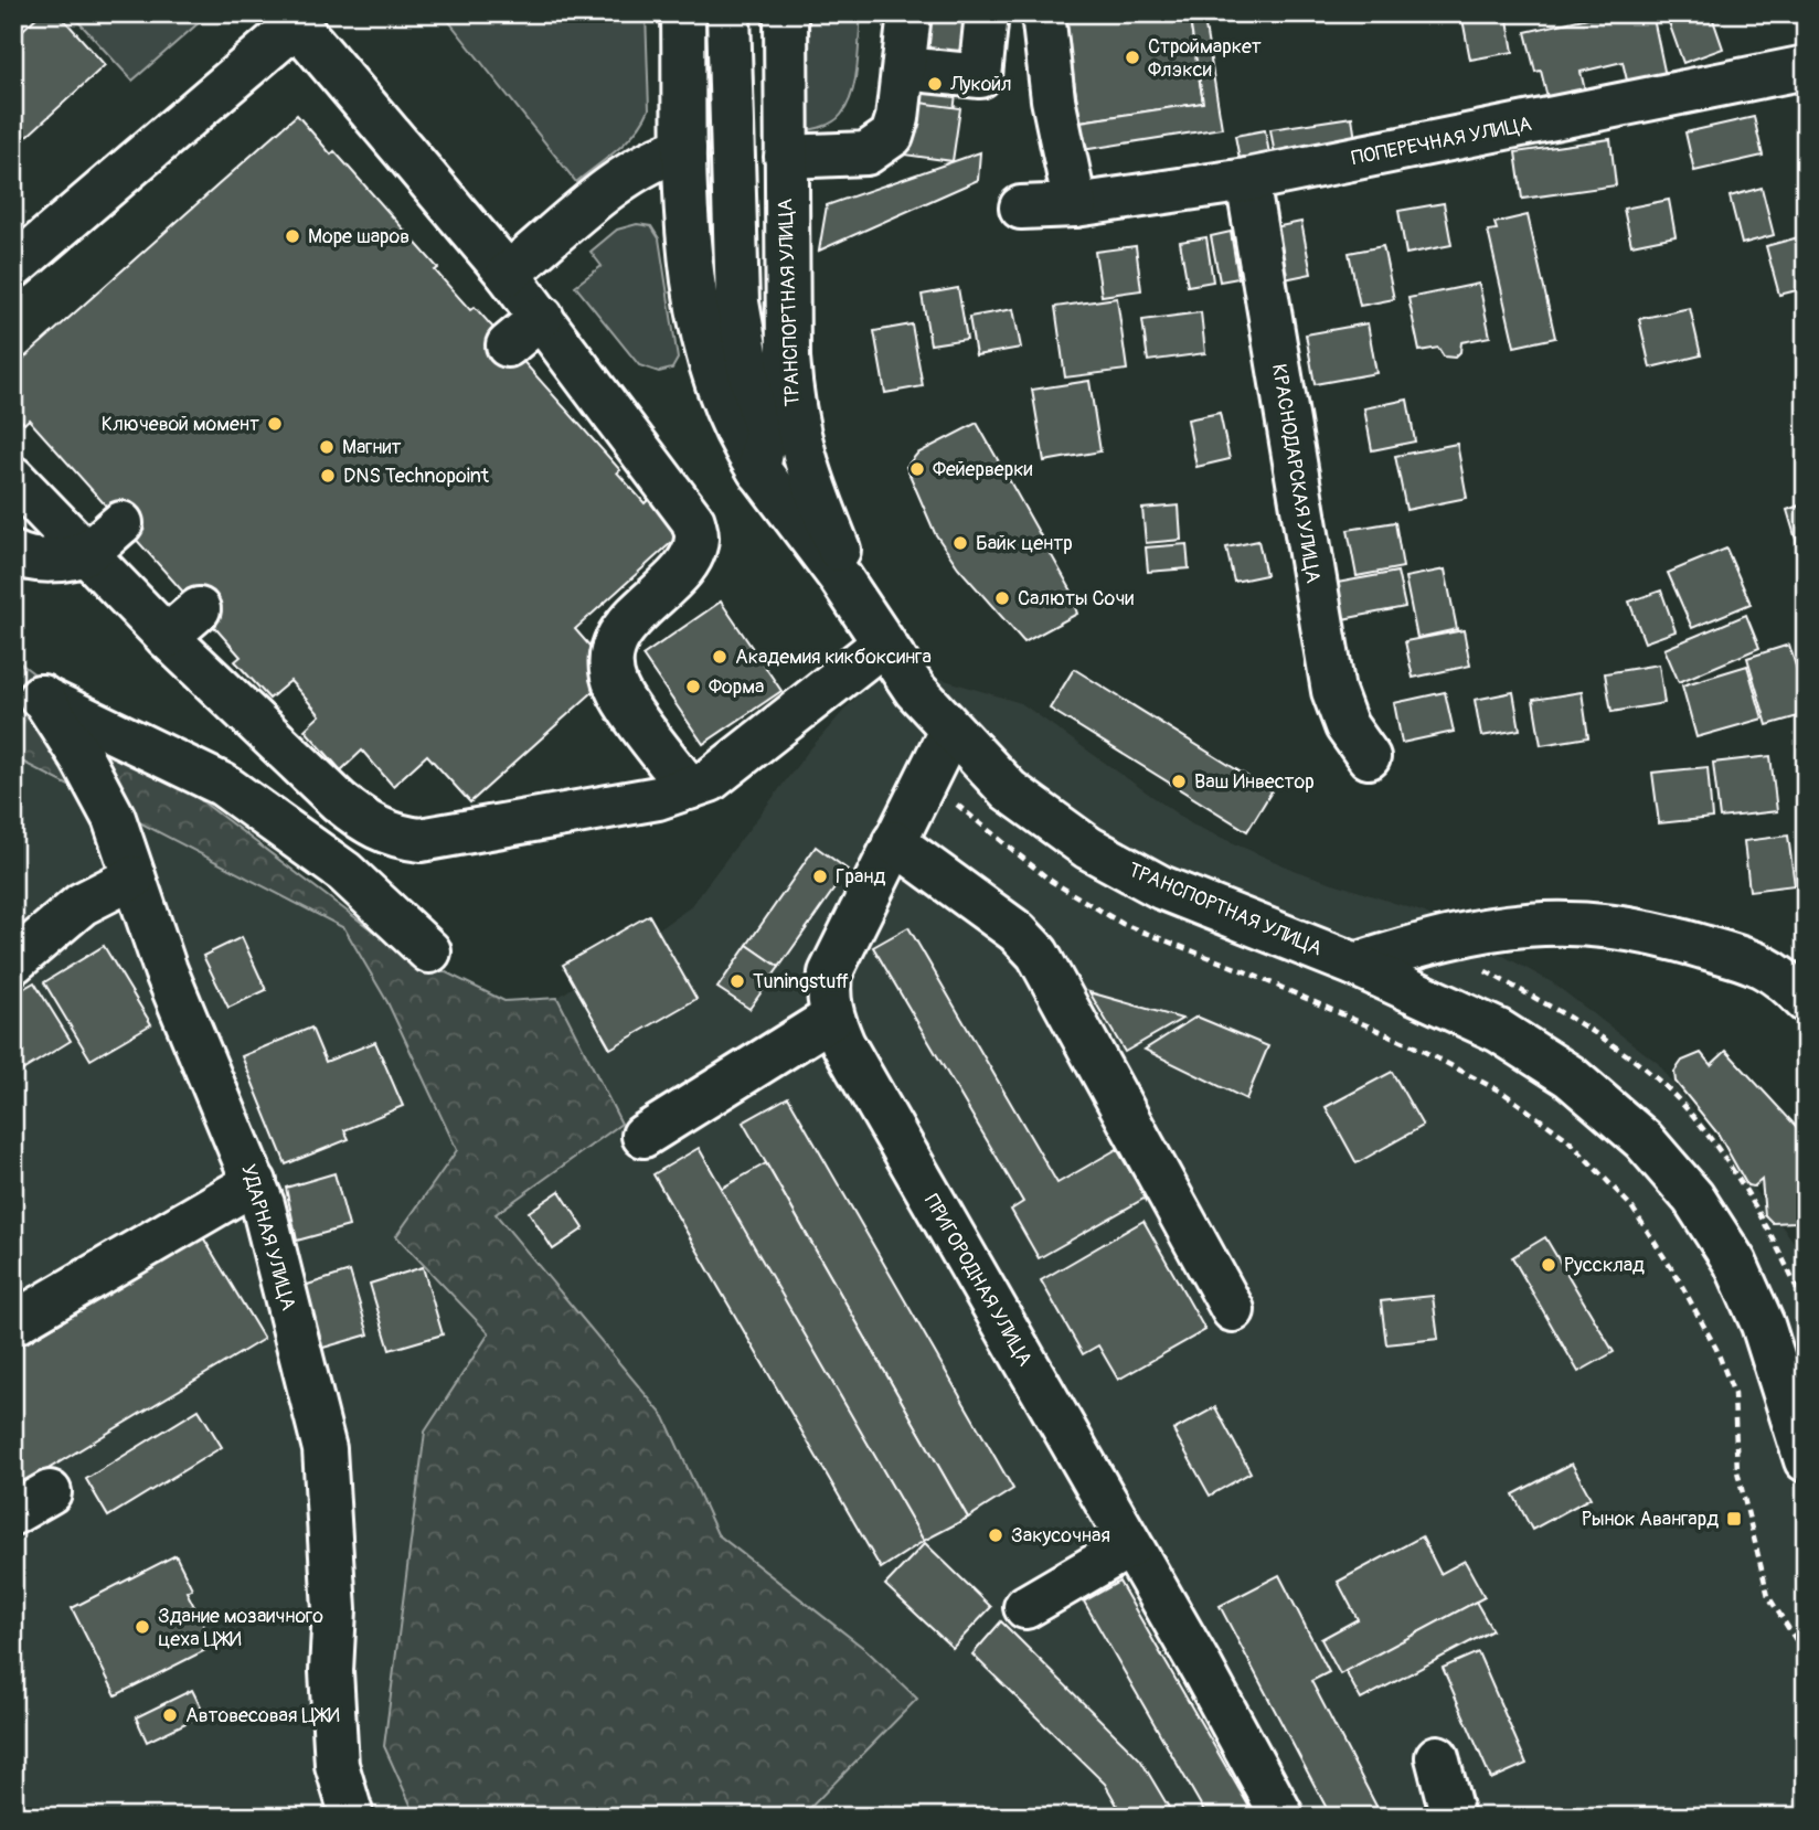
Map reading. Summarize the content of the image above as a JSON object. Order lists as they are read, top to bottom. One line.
{"streets":{"street":["ПОПЕРЕЧНАЯ УЛИЦА","ТРАНСПОРТНАЯ УЛИЦА","КРАСНОДАРСКАЯ УЛИЦА","УДАРНАЯ УЛИЦА","ПРИГОРОДНАЯ УЛИЦА"]},"crossings":[["ПОПЕРЕЧНАЯ УЛИЦА","КРАСНОДАРСКАЯ УЛИЦА"],["ТРАНСПОРТНАЯ УЛИЦА","ПРИГОРОДНАЯ УЛИЦА"]],"places":{"other":["Строймаркет Флэкси","Лукойл","Море шаров","Ключевой момент","Магнит","Фейерверки","DNS Technopoint","Байк центр","Салюты Сочи","Академия кикбоксинга","Форма","Ваш Инвестор","Гранд","Tuningstuff","Руссклад","Закусочная","Здание мозаичного цеха ЦЖИ","Автовесовая ЦЖИ"],"transit":["Рынок Авангард"]}}
